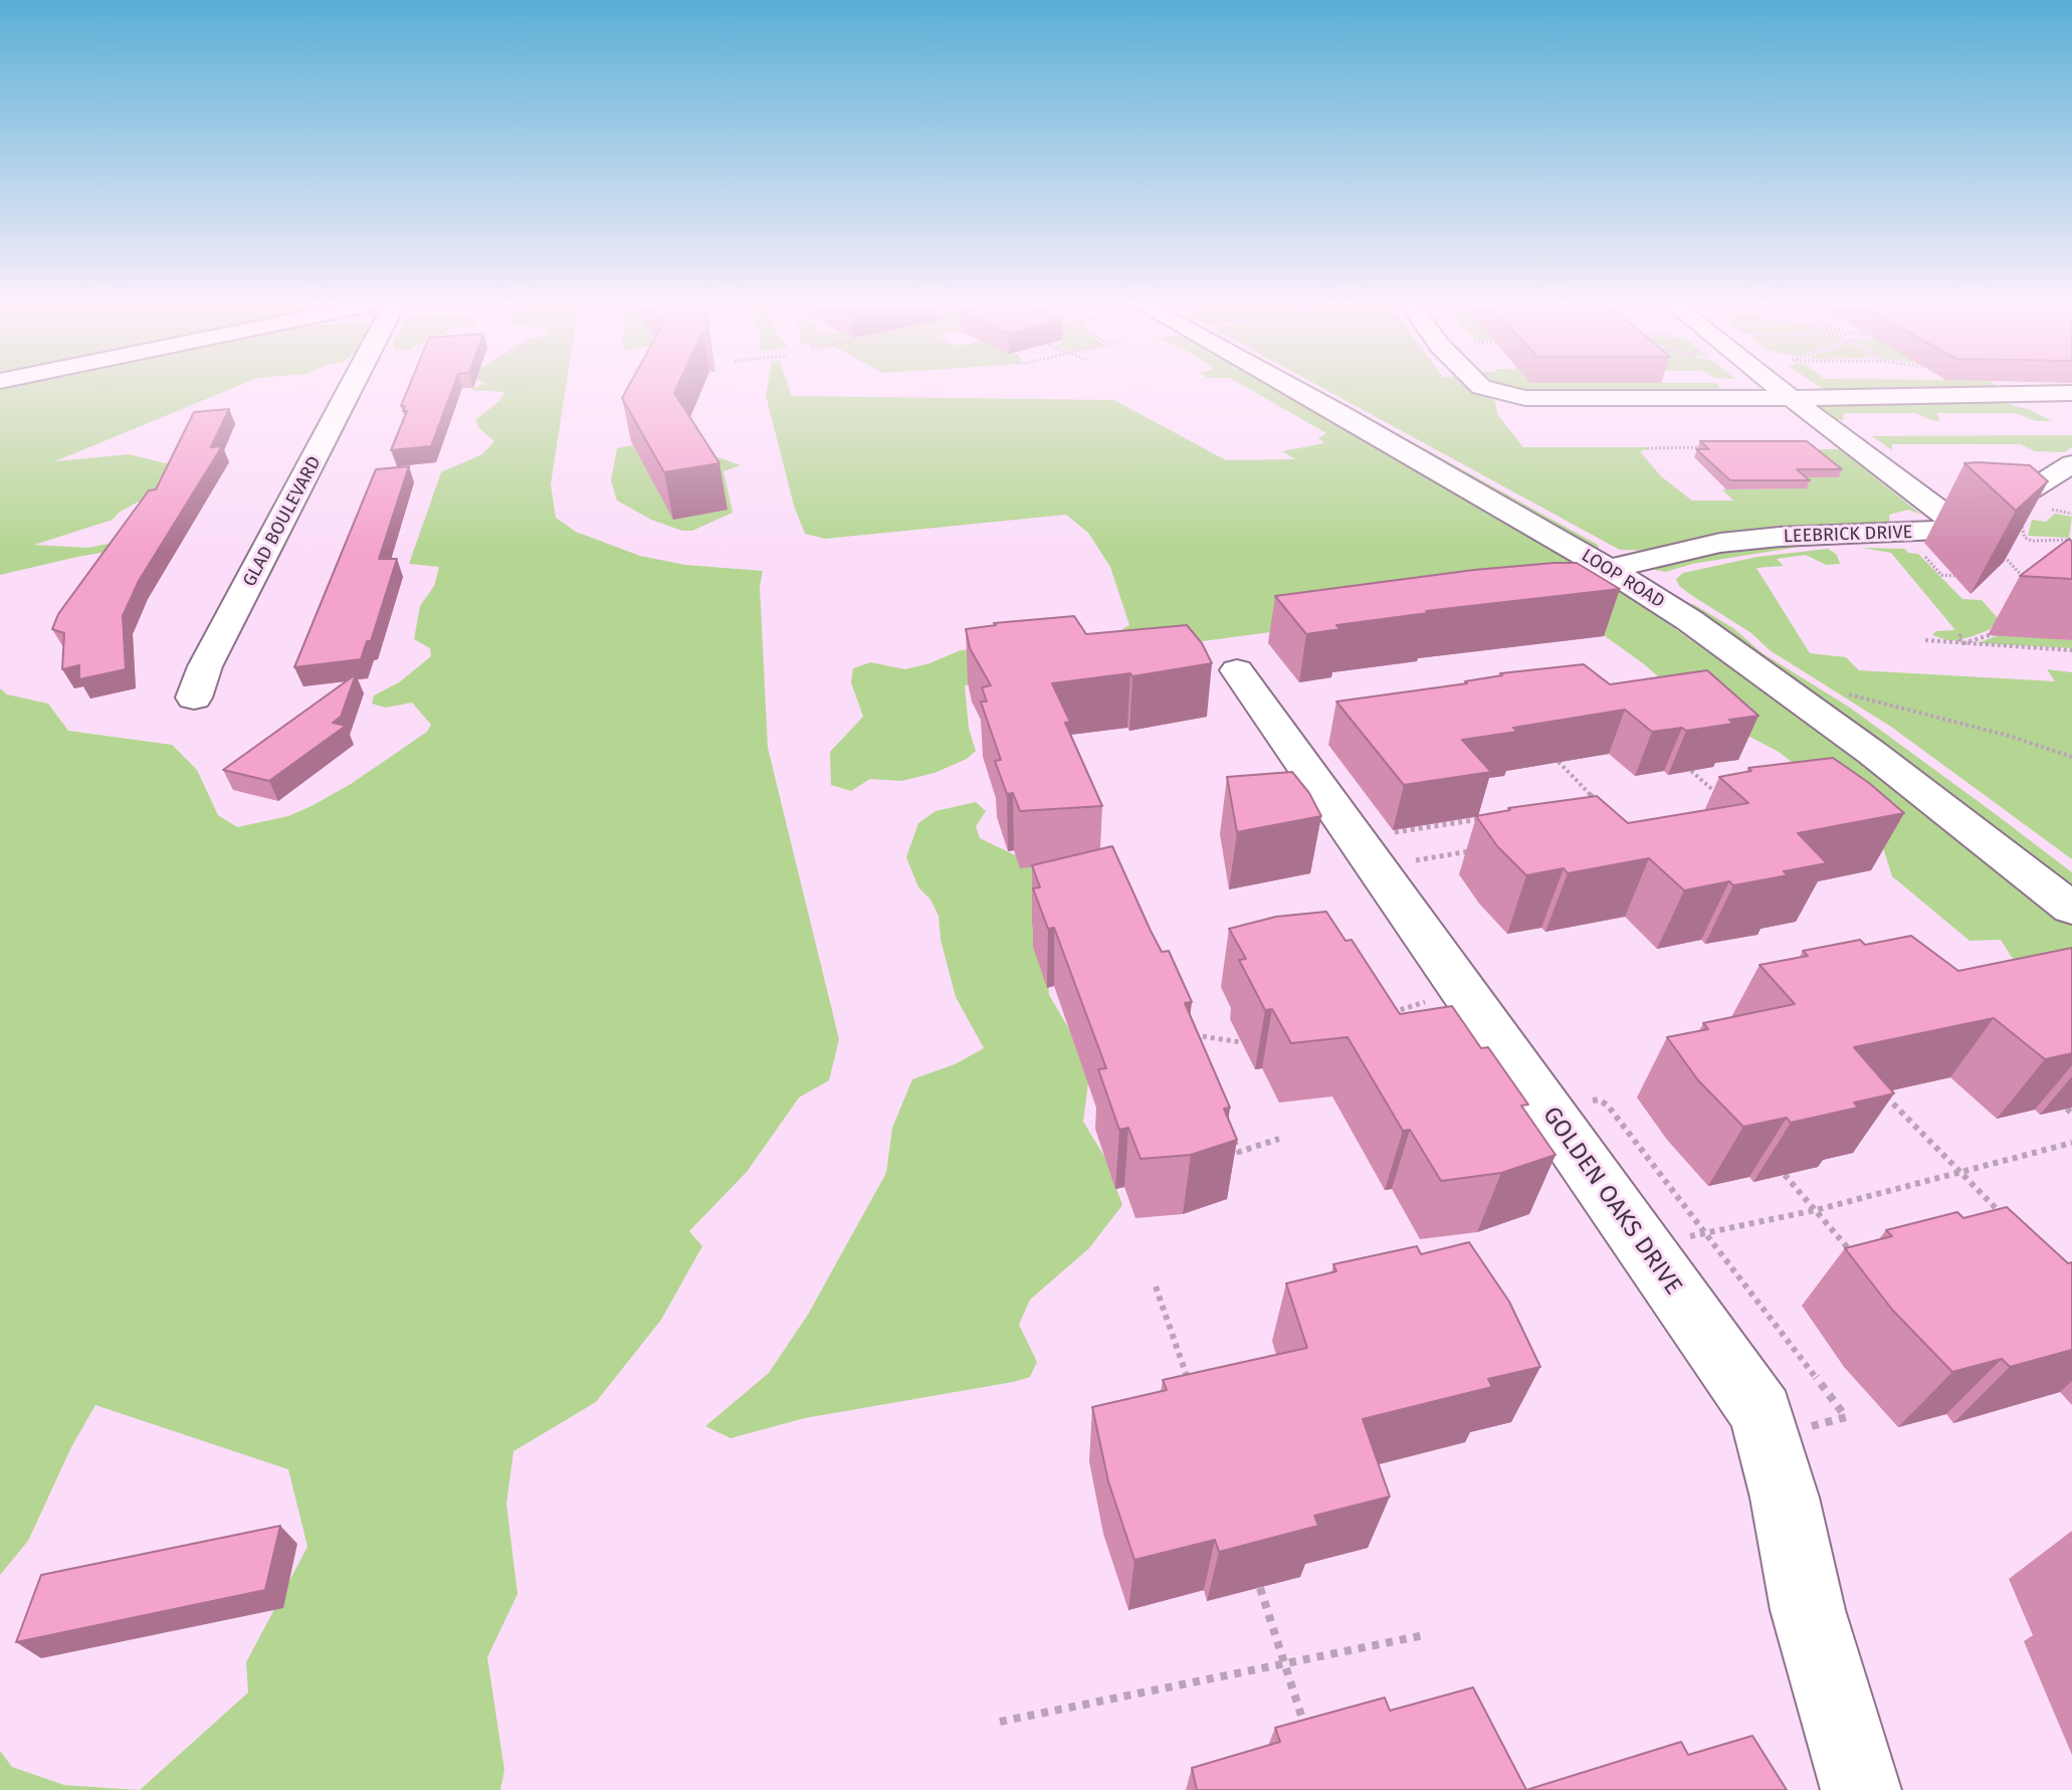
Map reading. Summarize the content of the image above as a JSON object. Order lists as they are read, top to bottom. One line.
{"streets":{"street":["GLAD BOULEVARD","LEEBRICK DRIVE","LOOP ROAD","GOLDEN OAKS DRIVE"]},"crossings":[["LEEBRICK DRIVE","LOOP ROAD"]]}
